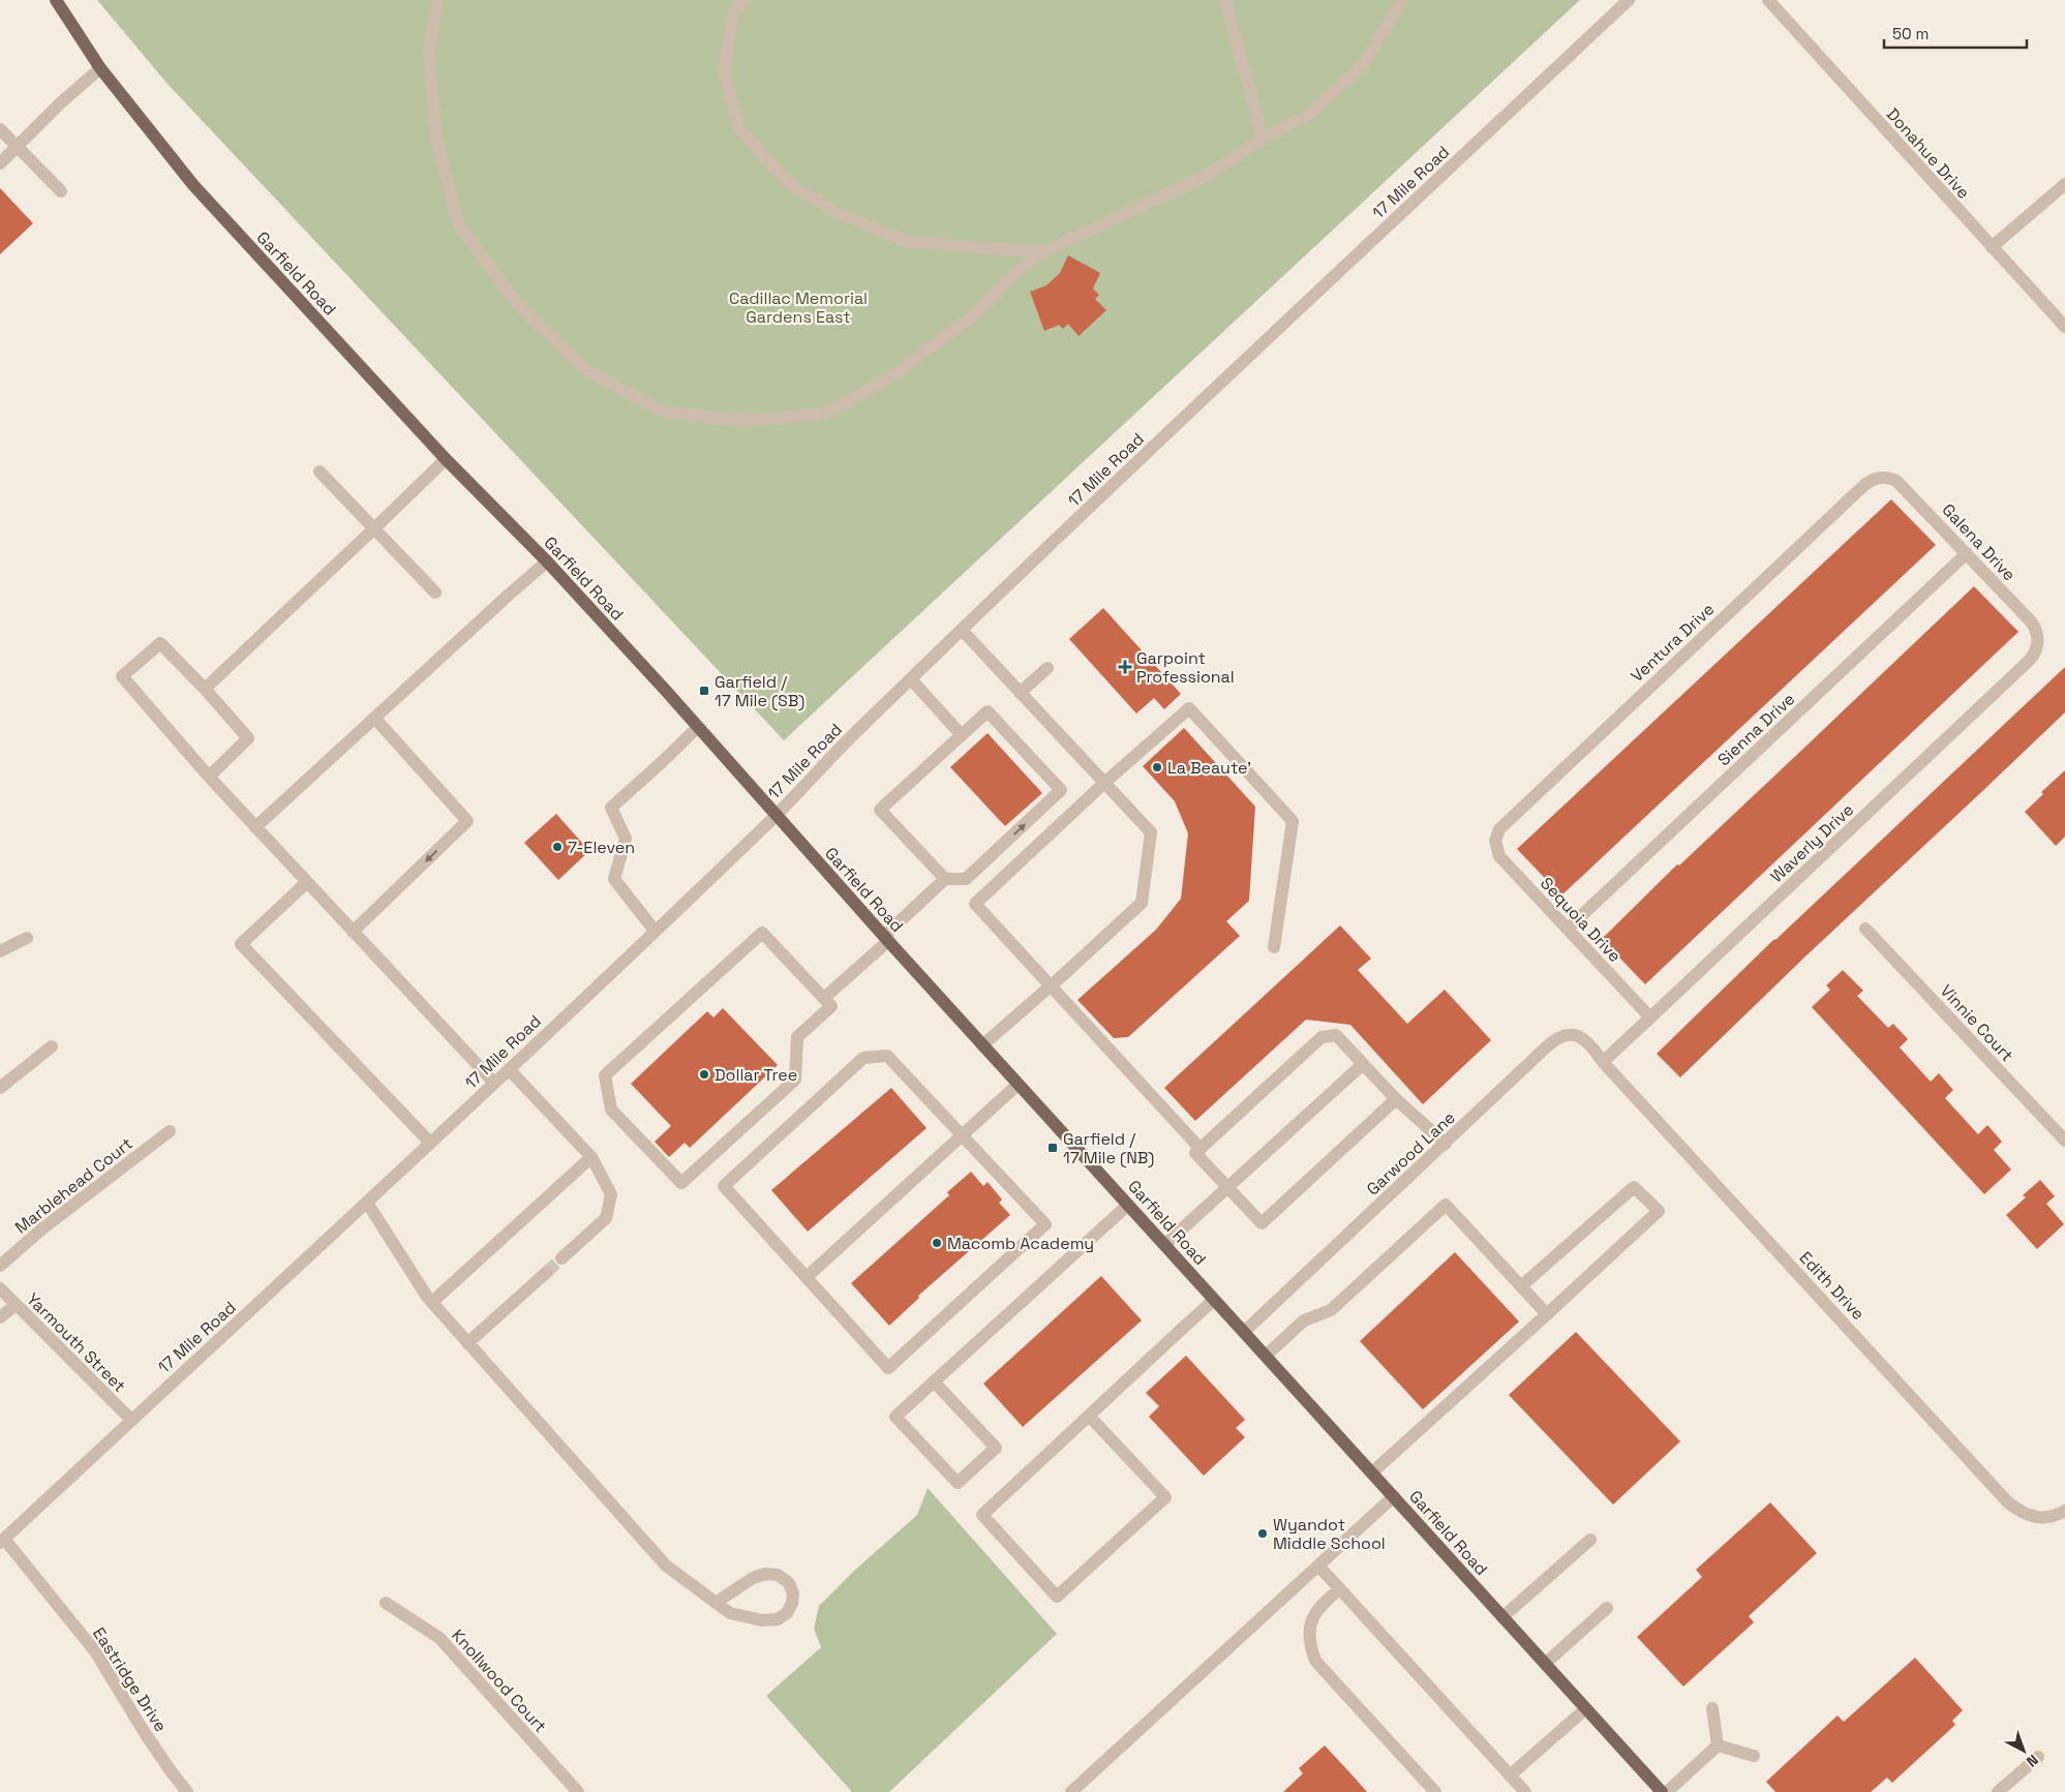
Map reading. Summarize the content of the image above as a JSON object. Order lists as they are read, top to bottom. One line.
{"streets":{"main road":["Garfield Road"],"street":["Donahue Drive","17 Mile Road","Galena Drive","Ventura Drive","Sienna Drive","Waverly Drive","Sequoia Drive","Vinnie Court","Garwood Lane","Marblehead Court","Edith Drive","Yarmouth Street","Eastridge Drive","Knollwood Court"]},"crossings":[["17 Mile Road","Garfield Road"],["17 Mile Road","Yarmouth Street"],["17 Mile Road","Eastridge Drive"],["Garfield Road","Garwood Lane"],["Galena Drive","Ventura Drive"],["Galena Drive","Sienna Drive"],["Galena Drive","Waverly Drive"],["Ventura Drive","Sequoia Drive"],["Sienna Drive","Sequoia Drive"],["Waverly Drive","Sequoia Drive"],["Waverly Drive","Garwood Lane"],["Waverly Drive","Edith Drive"],["Garwood Lane","Edith Drive"]],"parks":["Cadillac Memorial Gardens East"],"places":{"health":["Garpoint Professional"],"transit":["Garfield / 17 Mile (SB)","Garfield / 17 Mile (NB)"],"other":["La Beaute'","7-Eleven","Dollar Tree","Macomb Academy","Wyandot Middle School"]},"scale_bar":"50 m","north":"bottom right"}
